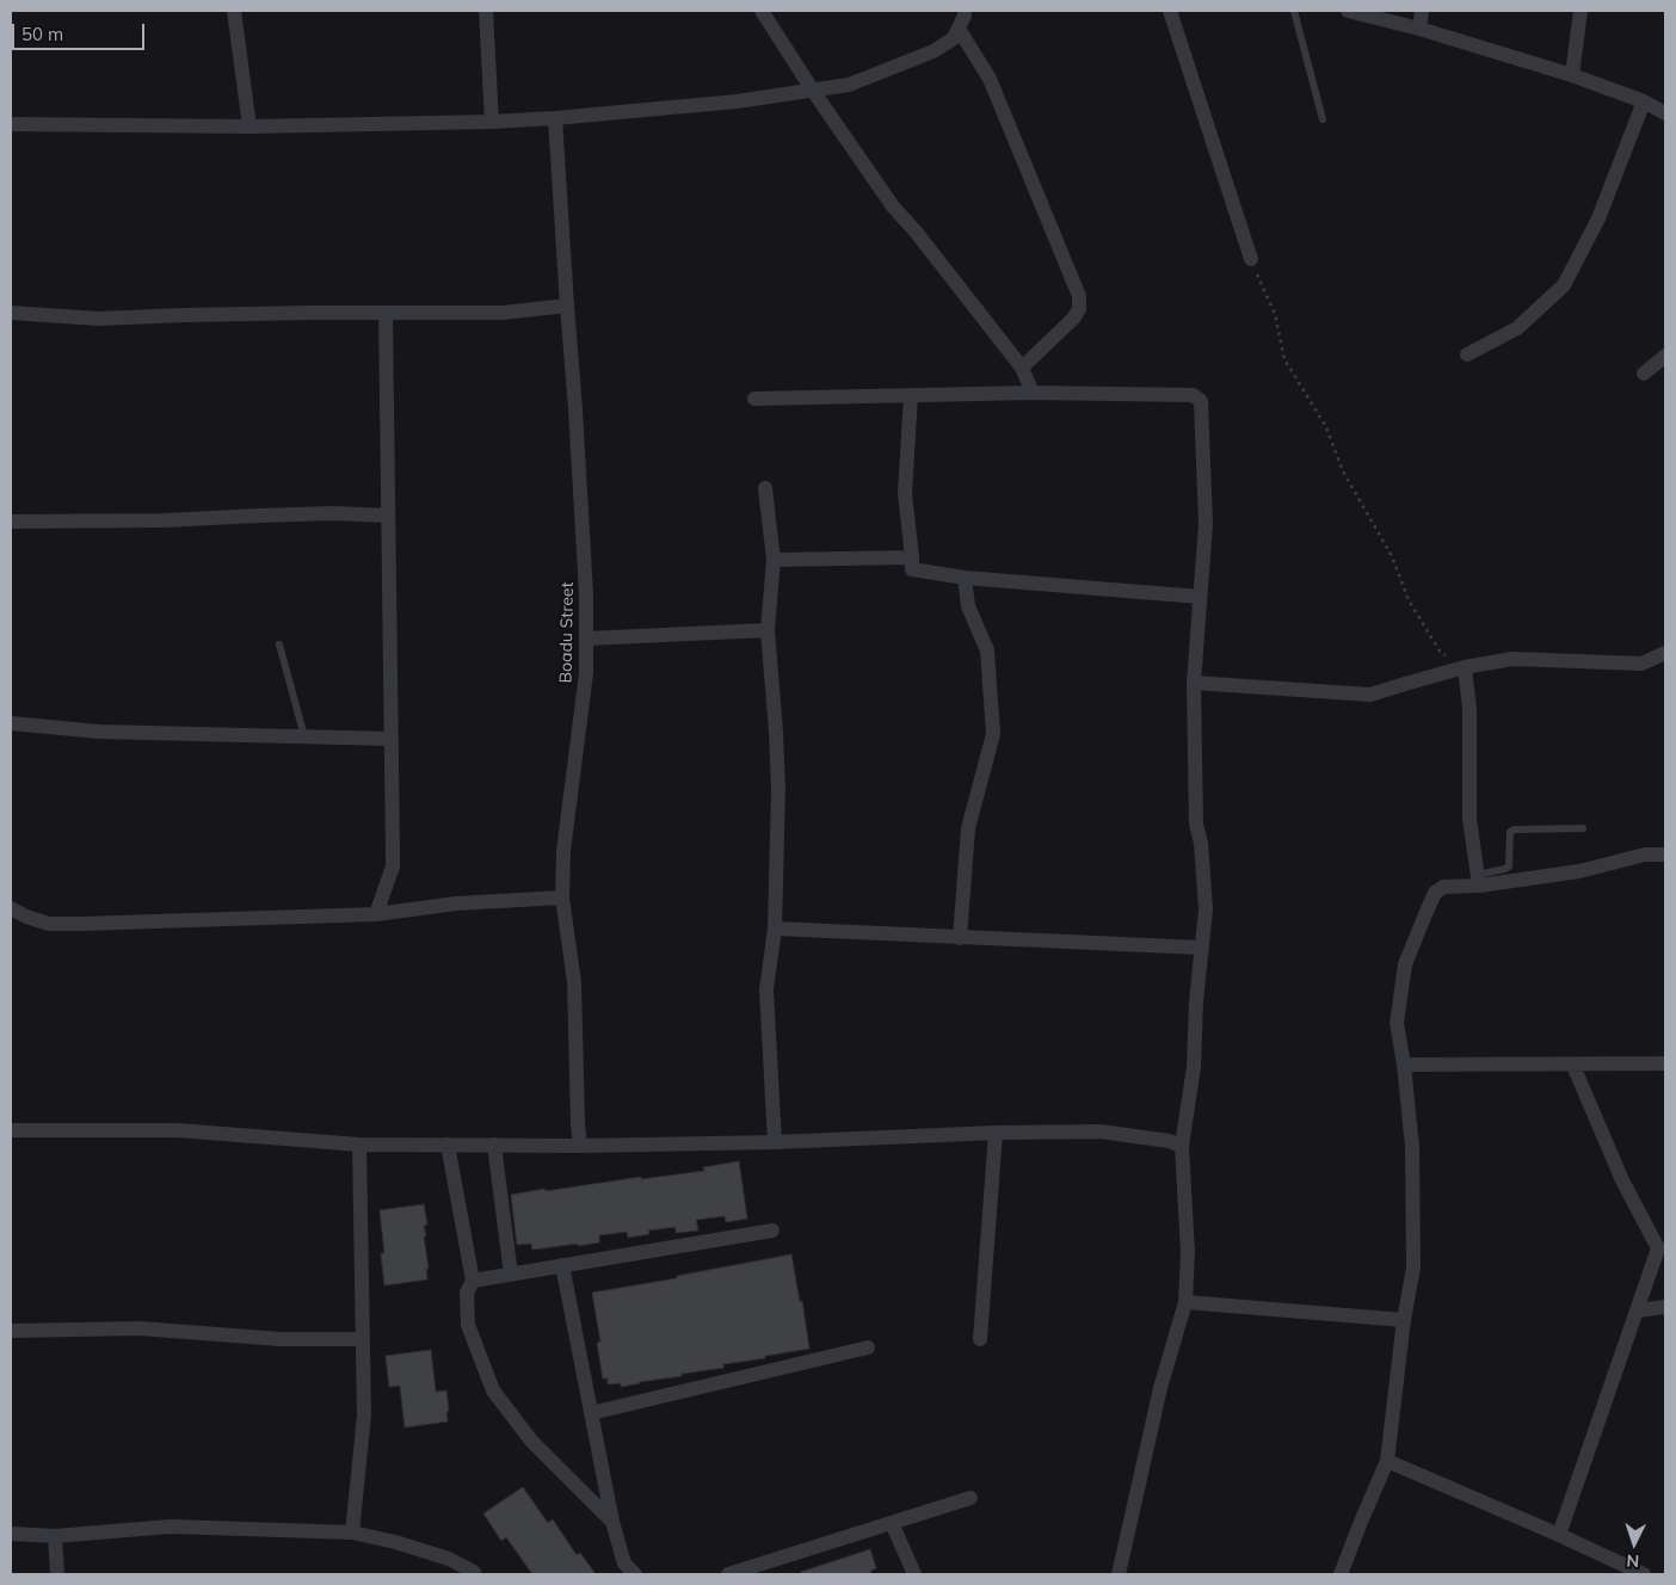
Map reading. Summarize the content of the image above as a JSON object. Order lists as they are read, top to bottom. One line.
{"streets":{"street":["Boadu Street"]},"scale_bar":"50 m","north":"bottom"}
